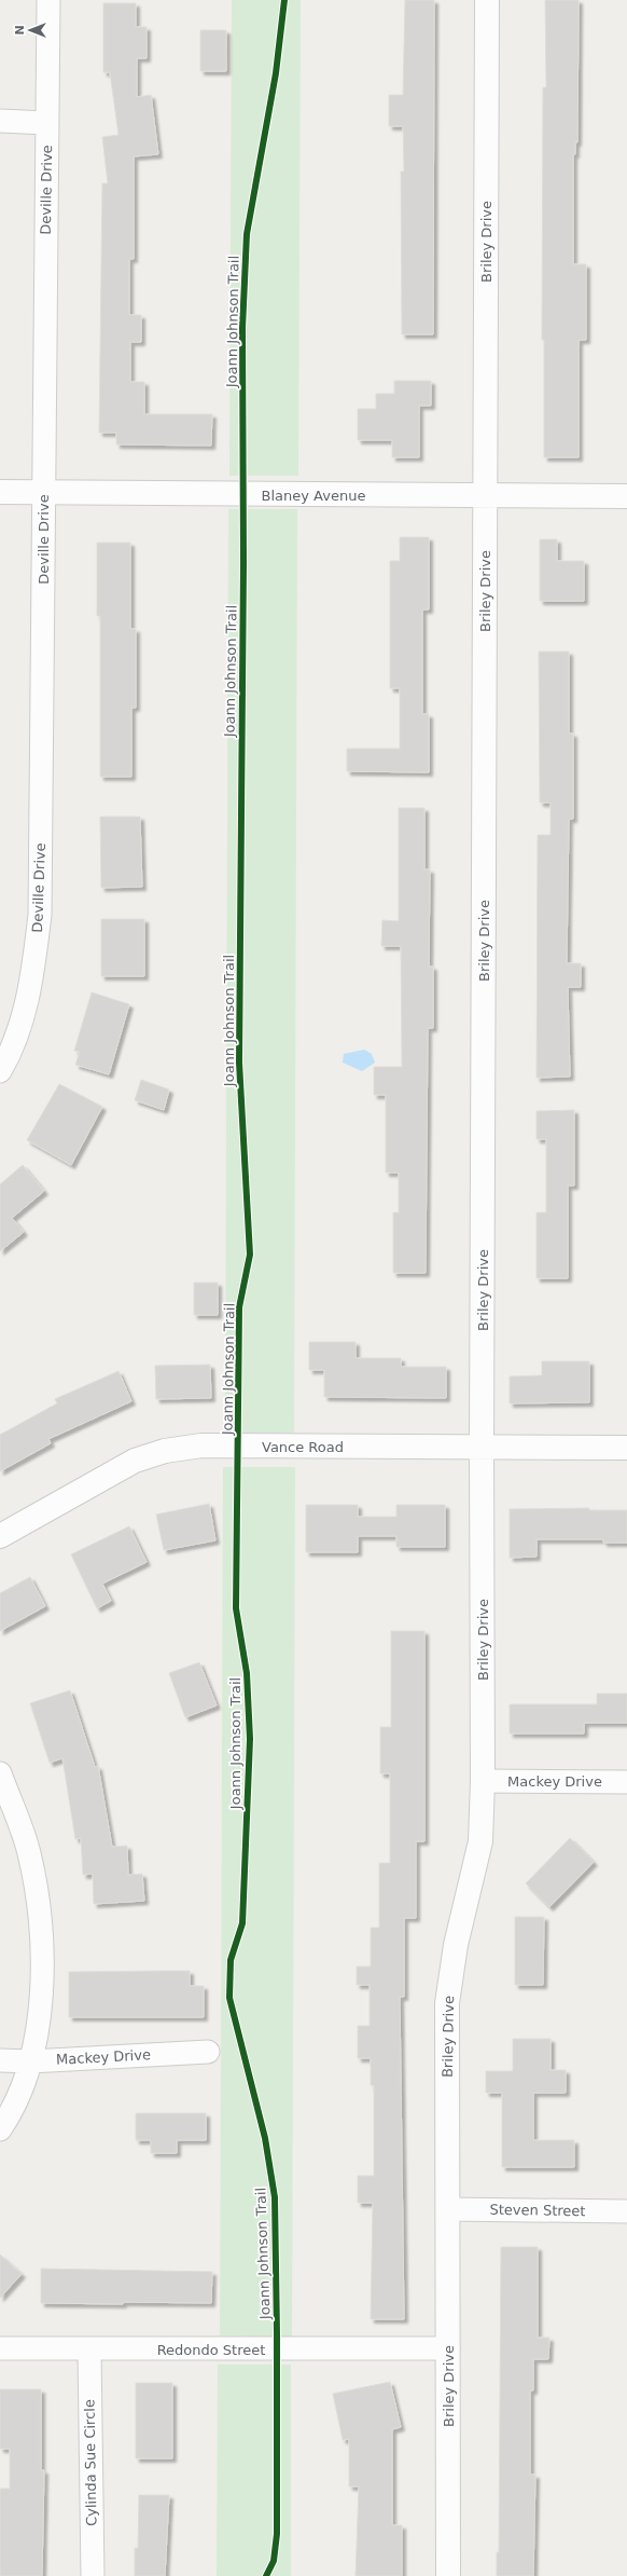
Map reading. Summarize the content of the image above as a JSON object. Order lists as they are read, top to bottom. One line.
{"streets":{"street":["Deville Drive","Briley Drive","Blaney Avenue","Vance Road","Mackey Drive","Steven Street","Redondo Street","Cylinda Sue Circle"],"cycle path":["Joann Johnson Trail"]},"crossings":[["Deville Drive","Blaney Avenue"],["Briley Drive","Blaney Avenue"],["Briley Drive","Vance Road"],["Briley Drive","Mackey Drive"],["Briley Drive","Steven Street"],["Briley Drive","Redondo Street"],["Redondo Street","Cylinda Sue Circle"]],"north":"left"}
